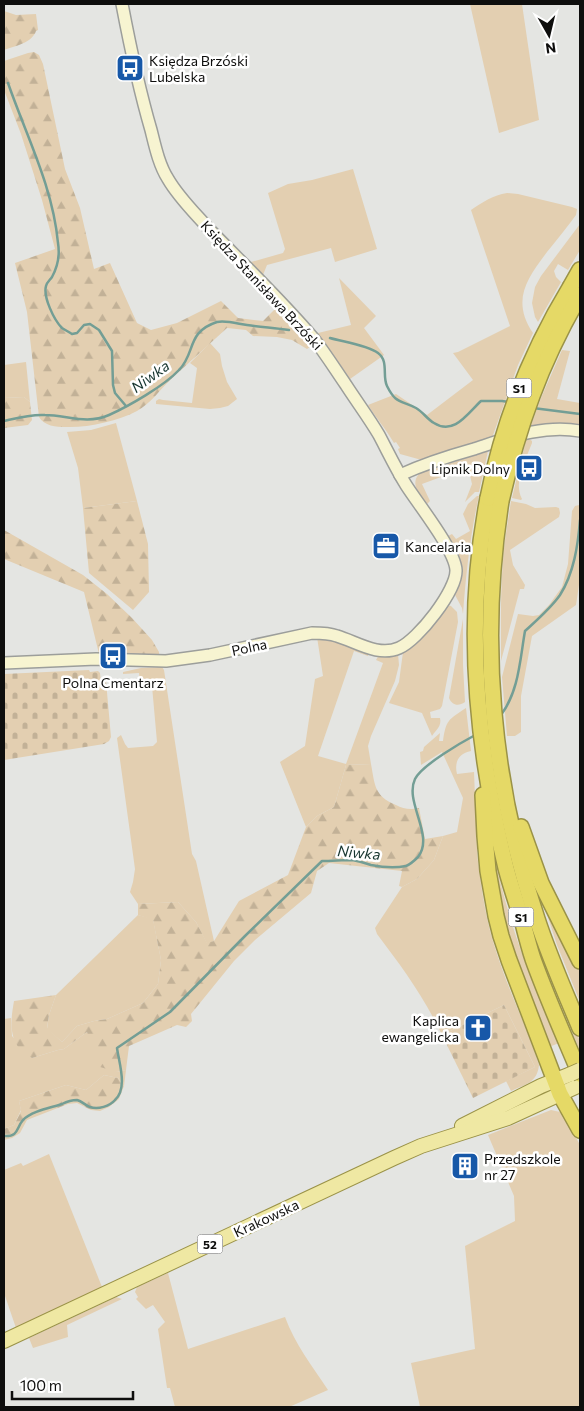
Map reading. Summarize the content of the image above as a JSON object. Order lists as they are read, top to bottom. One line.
{"streets":{"highway":["S1"],"main road":["Krakowska","52"],"street":["Księdza Stanisława Brzóski","Polna"]},"crossings":[["Księdza Stanisława Brzóski","Polna"],["S1","Krakowska"]],"water":["Niwka"],"places":{"bus stop":["Księdza Brzóski Lubelska","Lipnik Dolny","Polna Cmentarz"],"office":["Kancelaria"],"church":["Kaplica ewangelicka"],"building":["Przedszkole nr 27"]},"scale_bar":"100 m","north":"bottom"}
